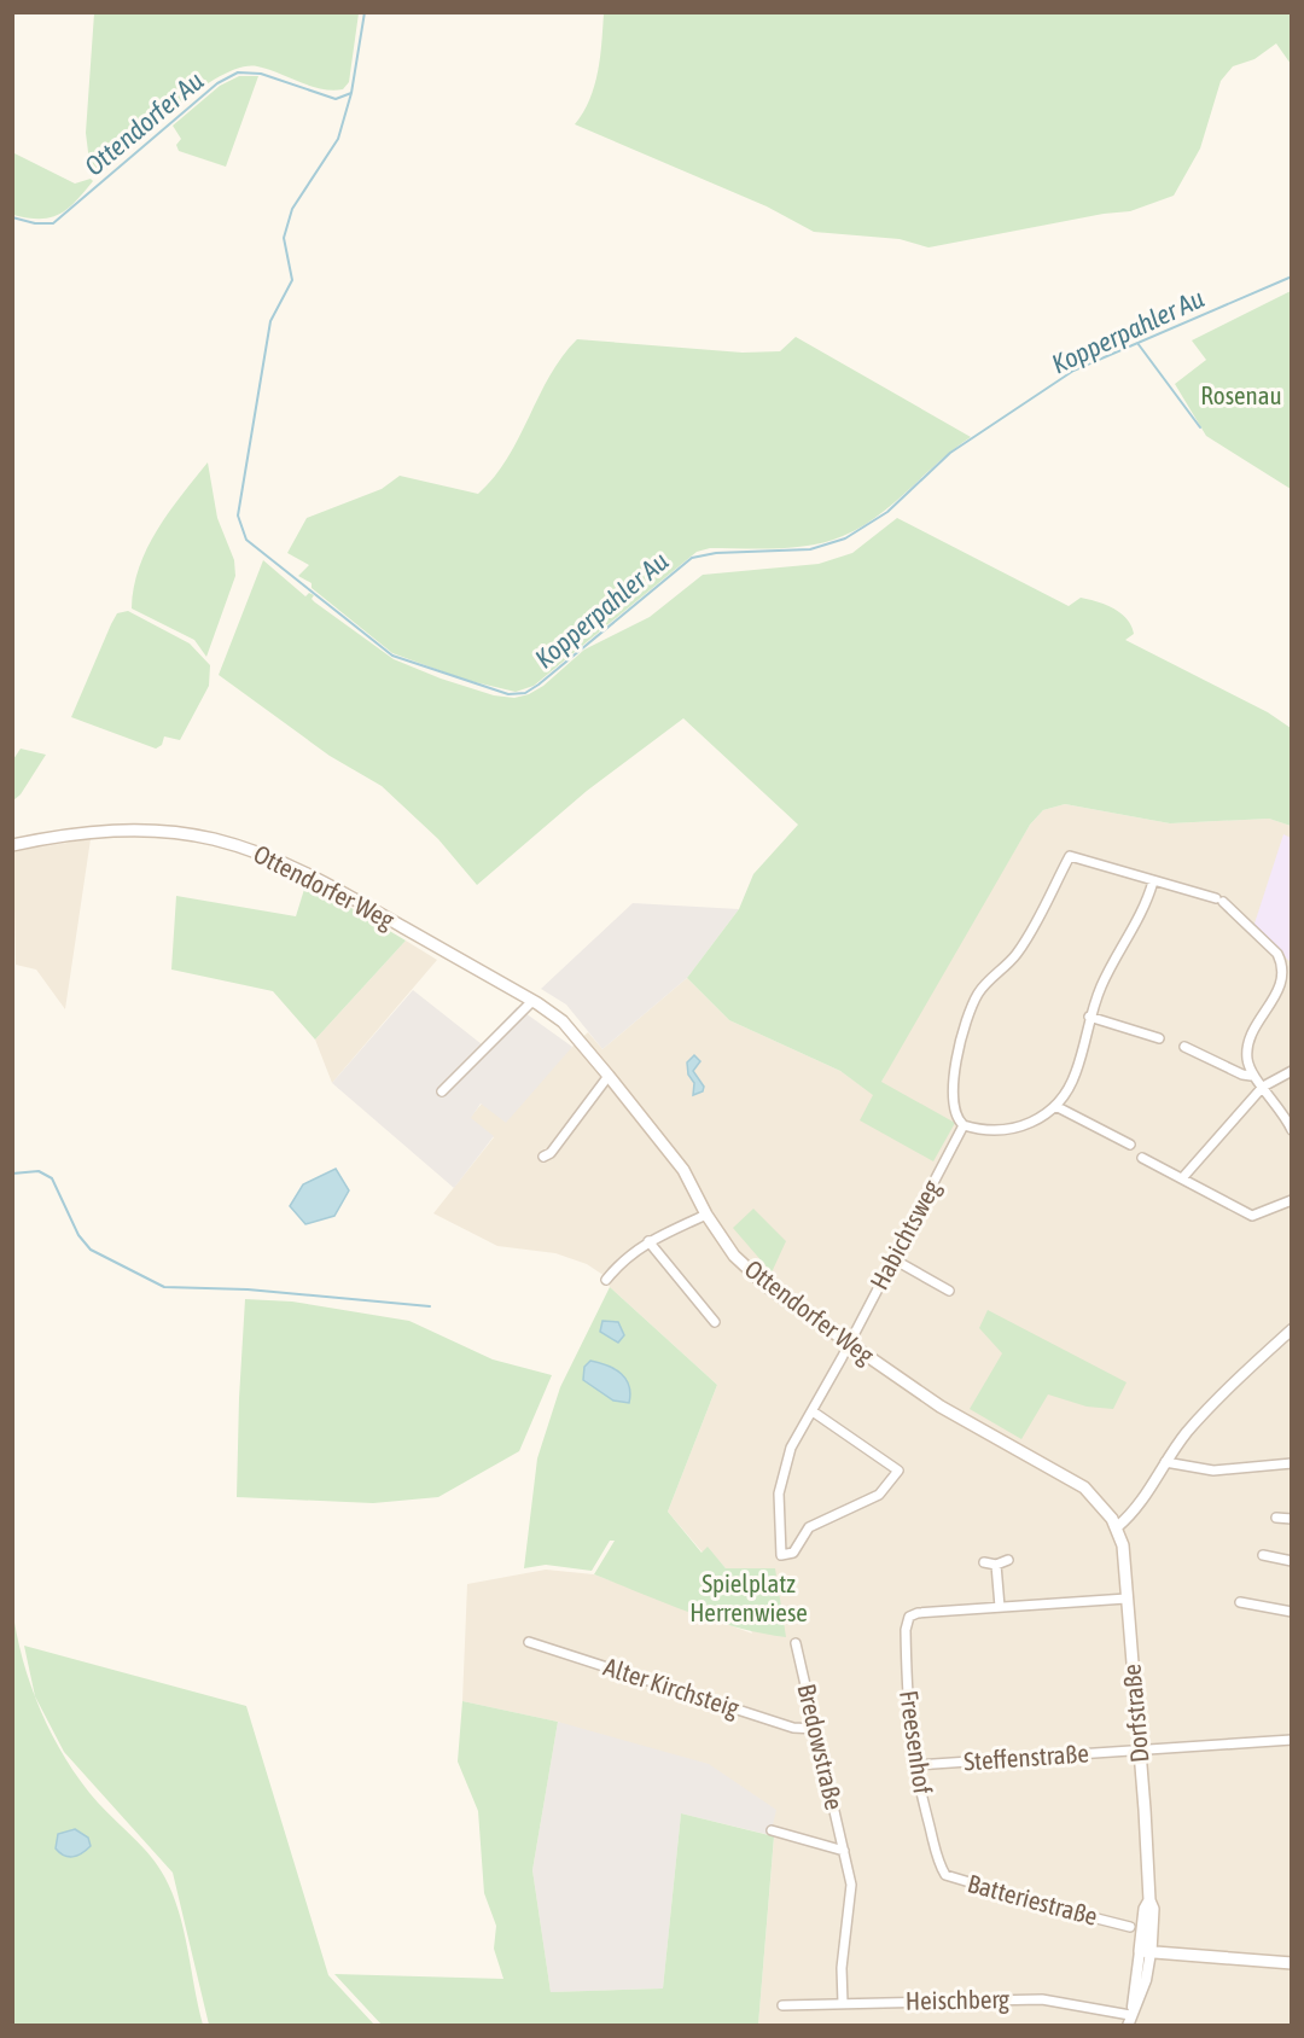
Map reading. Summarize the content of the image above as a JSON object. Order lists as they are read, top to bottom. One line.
{"streets":{"main road":["Ottendorfer Weg","Dorfstraße"],"street":["Habichtsweg","Alter Kirchsteig","Freesenhof","Bredowstraße","Steffenstraße","Batteriestraße","Heischberg"]},"crossings":[["Ottendorfer Weg","Habichtsweg"],["Ottendorfer Weg","Dorfstraße"],["Alter Kirchsteig","Bredowstraße"],["Dorfstraße","Steffenstraße"],["Freesenhof","Steffenstraße"],["Freesenhof","Batteriestraße"],["Bredowstraße","Heischberg"]],"water":["Ottendorfer Au","Kopperpahler Au"],"parks":["Rosenau","Spielplatz Herrenwiese"]}
